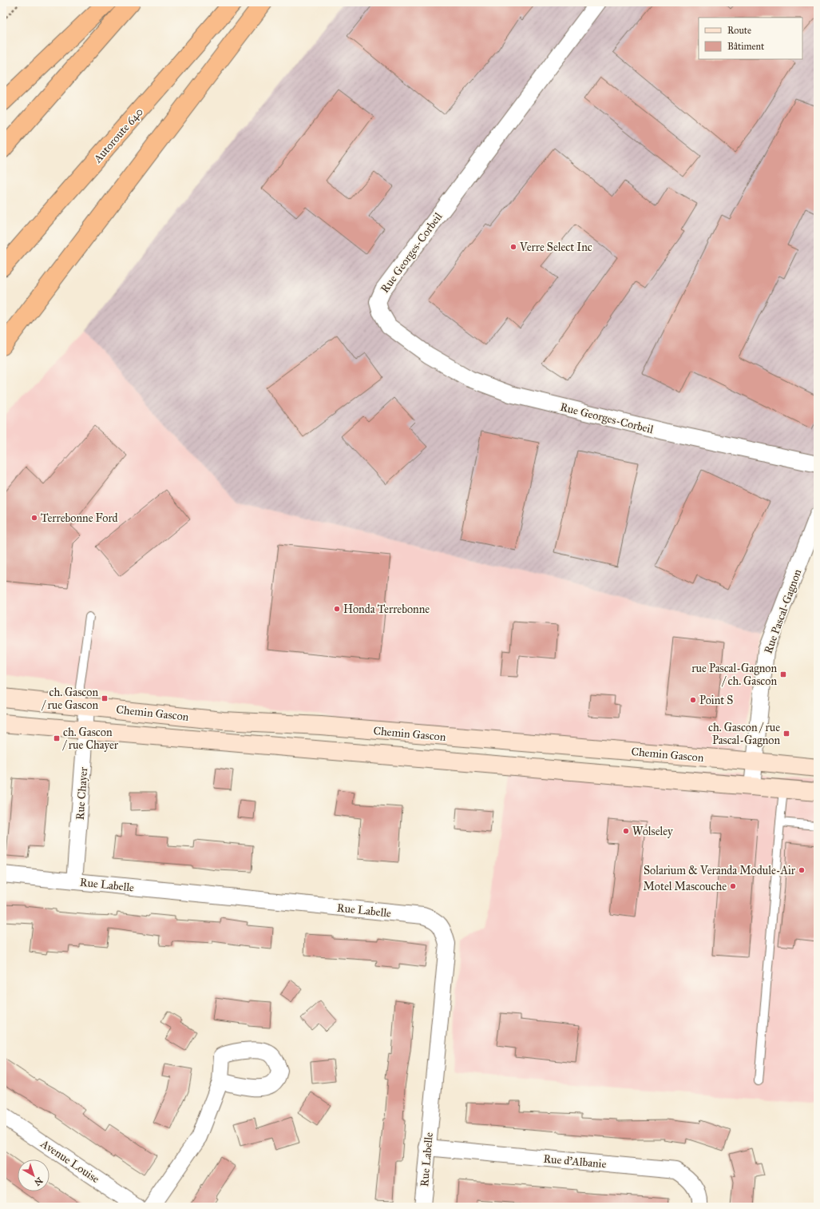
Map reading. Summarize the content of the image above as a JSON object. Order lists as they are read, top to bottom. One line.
{"streets":{"highway":["Autoroute 640"],"main road":["Chemin Gascon"],"street":["Rue Georges-Corbeil","Rue Pascal-Gagnon","Rue Chayer","Rue Labelle","Avenue Louise","Rue d'Albanie"]},"crossings":[["Rue Pascal-Gagnon","Chemin Gascon"],["Chemin Gascon","Rue Chayer"],["Rue Chayer","Rue Labelle"],["Rue Labelle","Rue d'Albanie"]],"places":{"other":["Verre Select Inc","Terrebonne Ford","Honda Terrebonne","Point S","Wolseley","Solarium & Veranda Module-Air","Motel Mascouche"],"transit":["rue Pascal-Gagnon / ch. Gascon","ch. Gascon / rue Gascon","ch. Gascon / rue Pascal-Gagnon","ch. Gascon / rue Chayer"]},"legend":["Route","Bâtiment"],"north":"bottom right"}
